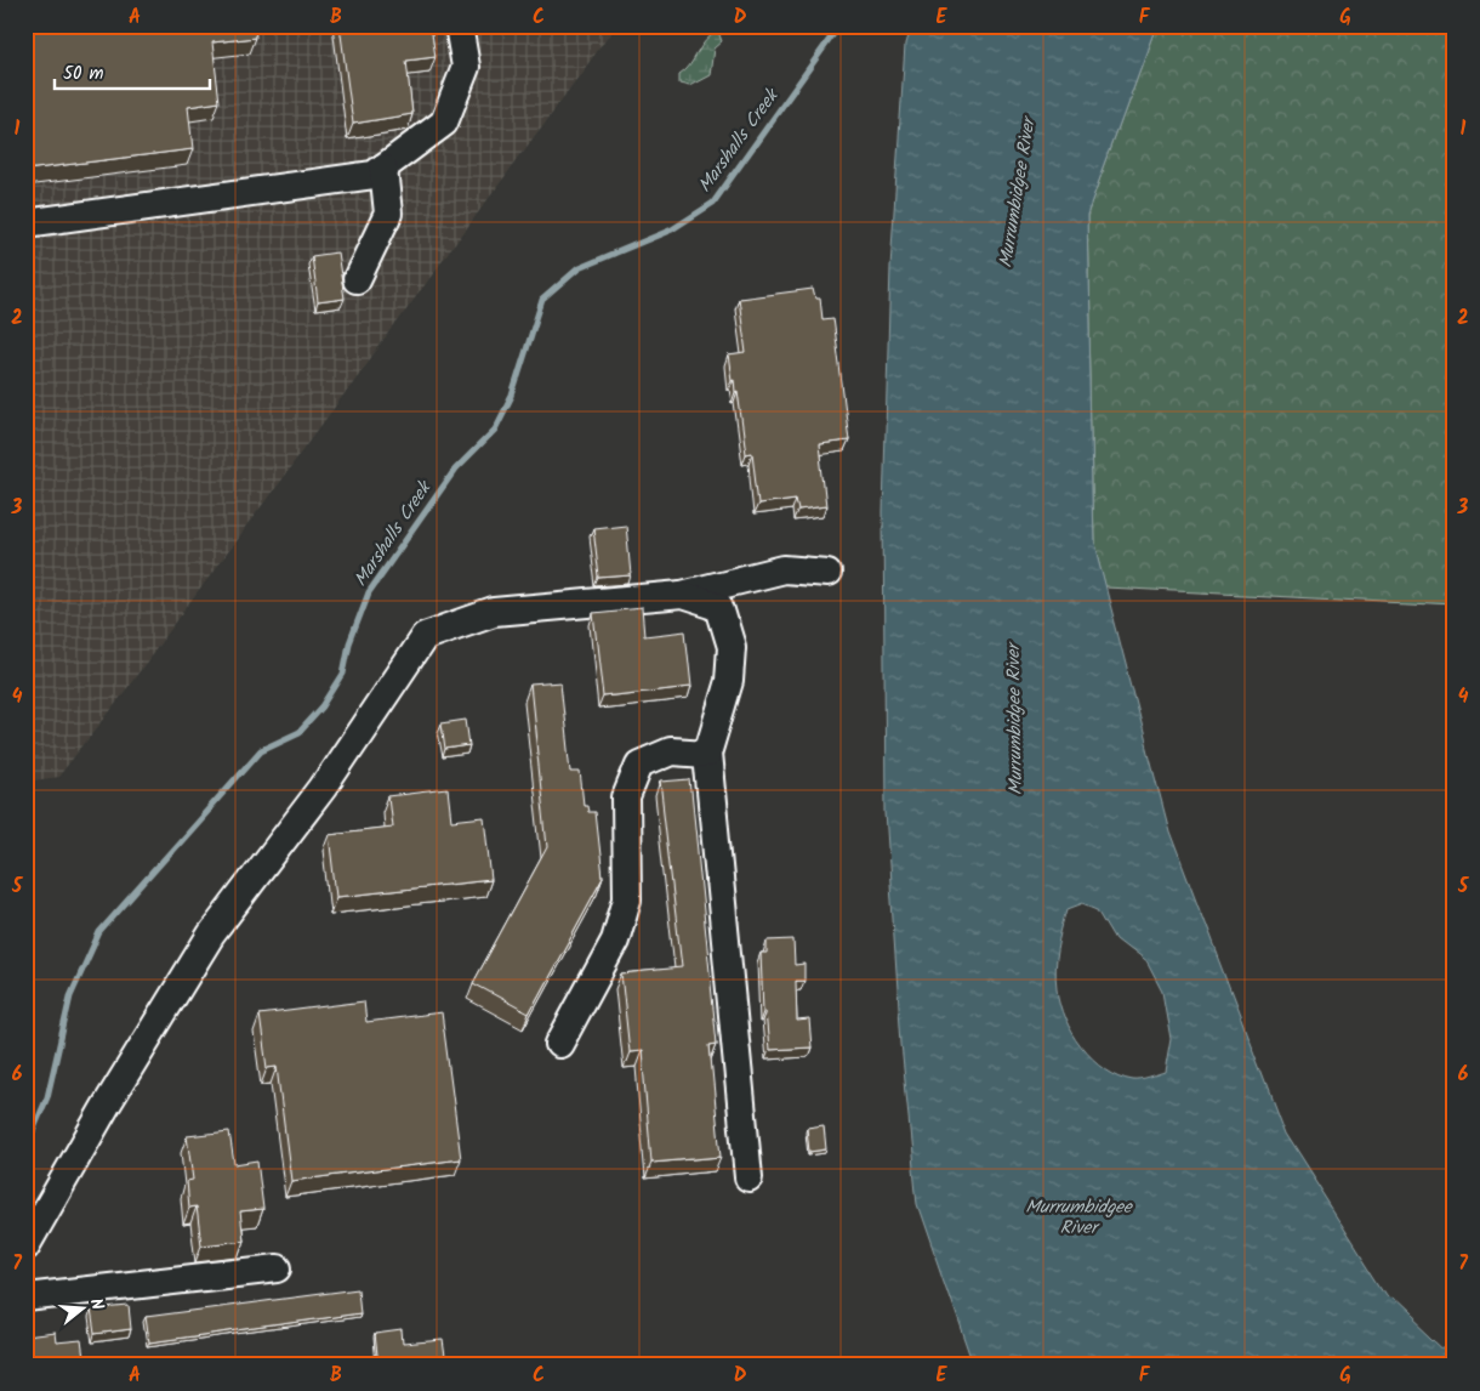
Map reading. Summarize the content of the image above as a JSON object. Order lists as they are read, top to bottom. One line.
{"water":["Marshalls Creek","Murrumbidgee River"],"scale_bar":"50 m","north":"right","grid":{"columns":["A","B","C","D","E","F","G"],"rows":["1","2","3","4","5","6","7"]}}
